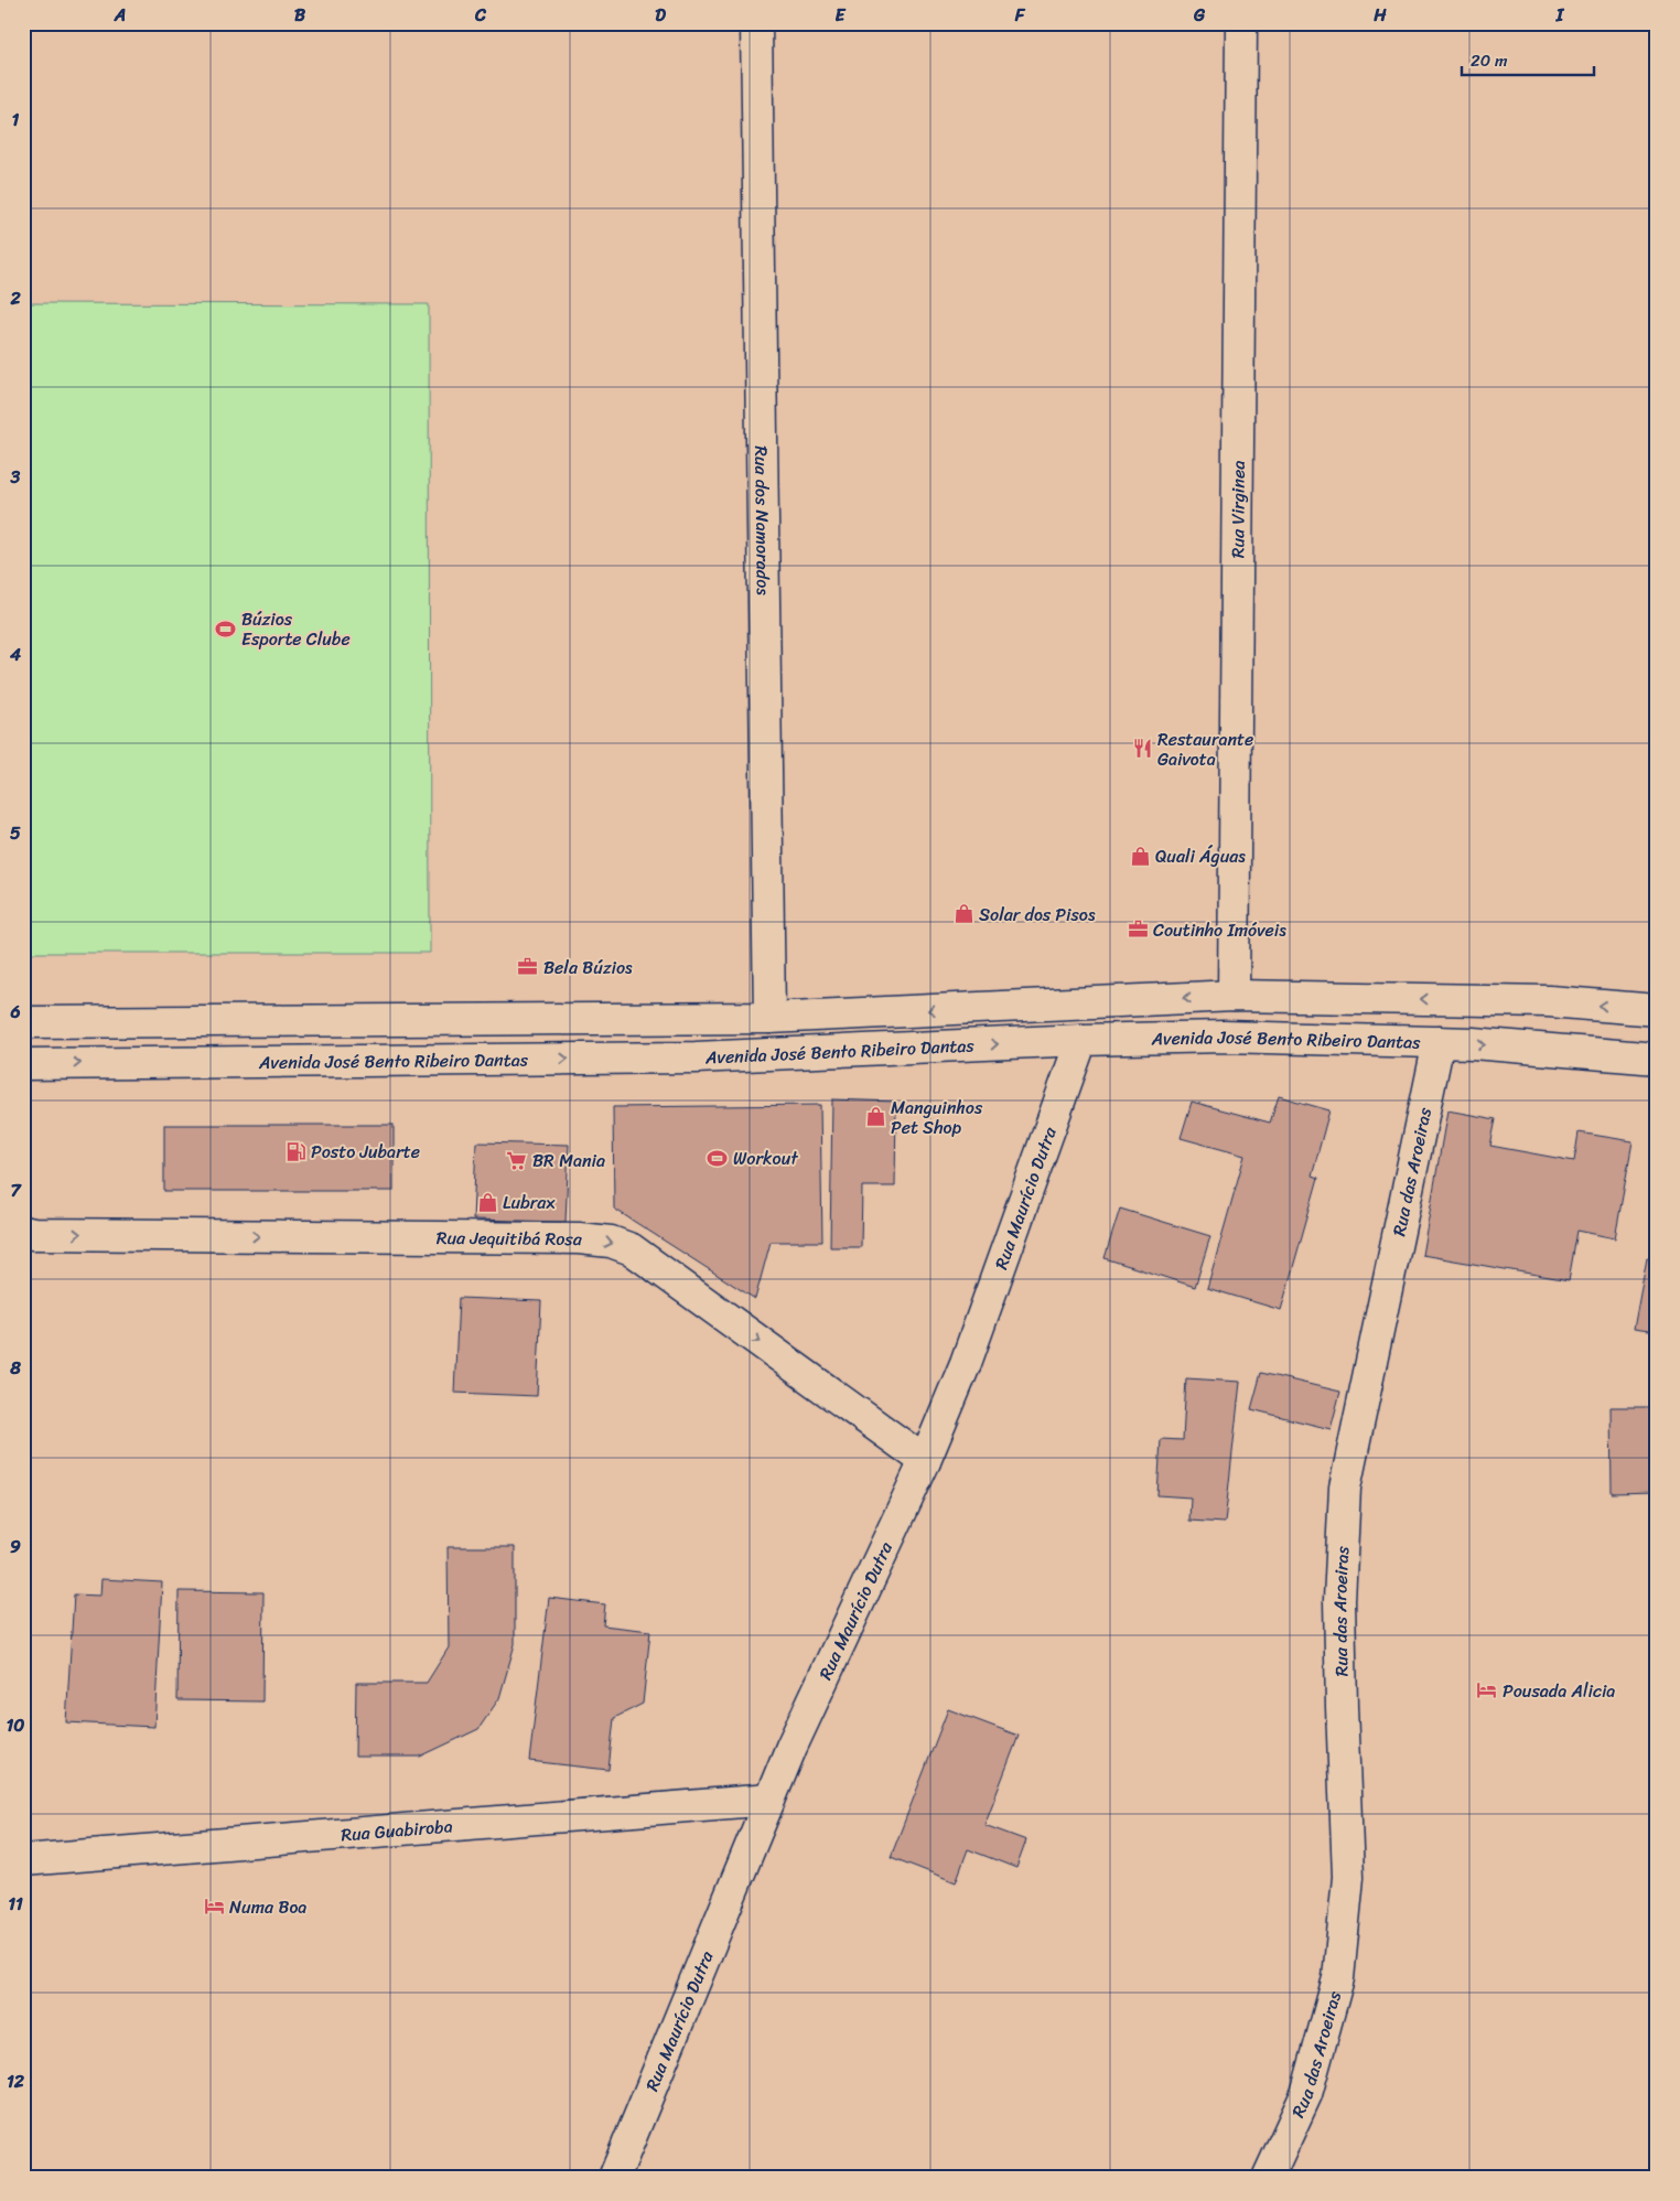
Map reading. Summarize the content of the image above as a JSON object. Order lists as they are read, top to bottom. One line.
{"streets":{"street":["Rua Virginea","Rua dos Namorados","Avenida José Bento Ribeiro Dantas","Rua das Aroeiras","Rua Maurício Dutra","Rua Jequitibá Rosa","Rua Guabiroba"]},"crossings":[["Rua Virginea","Avenida José Bento Ribeiro Dantas"],["Rua dos Namorados","Avenida José Bento Ribeiro Dantas"],["Avenida José Bento Ribeiro Dantas","Rua das Aroeiras"],["Avenida José Bento Ribeiro Dantas","Rua Maurício Dutra"],["Rua Maurício Dutra","Rua Jequitibá Rosa"],["Rua Maurício Dutra","Rua Guabiroba"]],"one_way":["Rua Jequitibá Rosa"],"places":{"sports":["Búzios Esporte Clube","Workout"],"restaurant":["Restaurante Gaivota"],"shop":["Quali Águas","Solar dos Pisos","Manguinhos Pet Shop","Lubrax"],"office":["Coutinho Imóveis","Bela Búzios"],"fuel station":["Posto Jubarte"],"supermarket":["BR Mania"],"hotel":["Pousada Alicia","Numa Boa"]},"scale_bar":"20 m","grid":{"columns":["A","B","C","D","E","F","G","H","I"],"rows":["1","2","3","4","5","6","7","8","9","10","11","12"]}}
